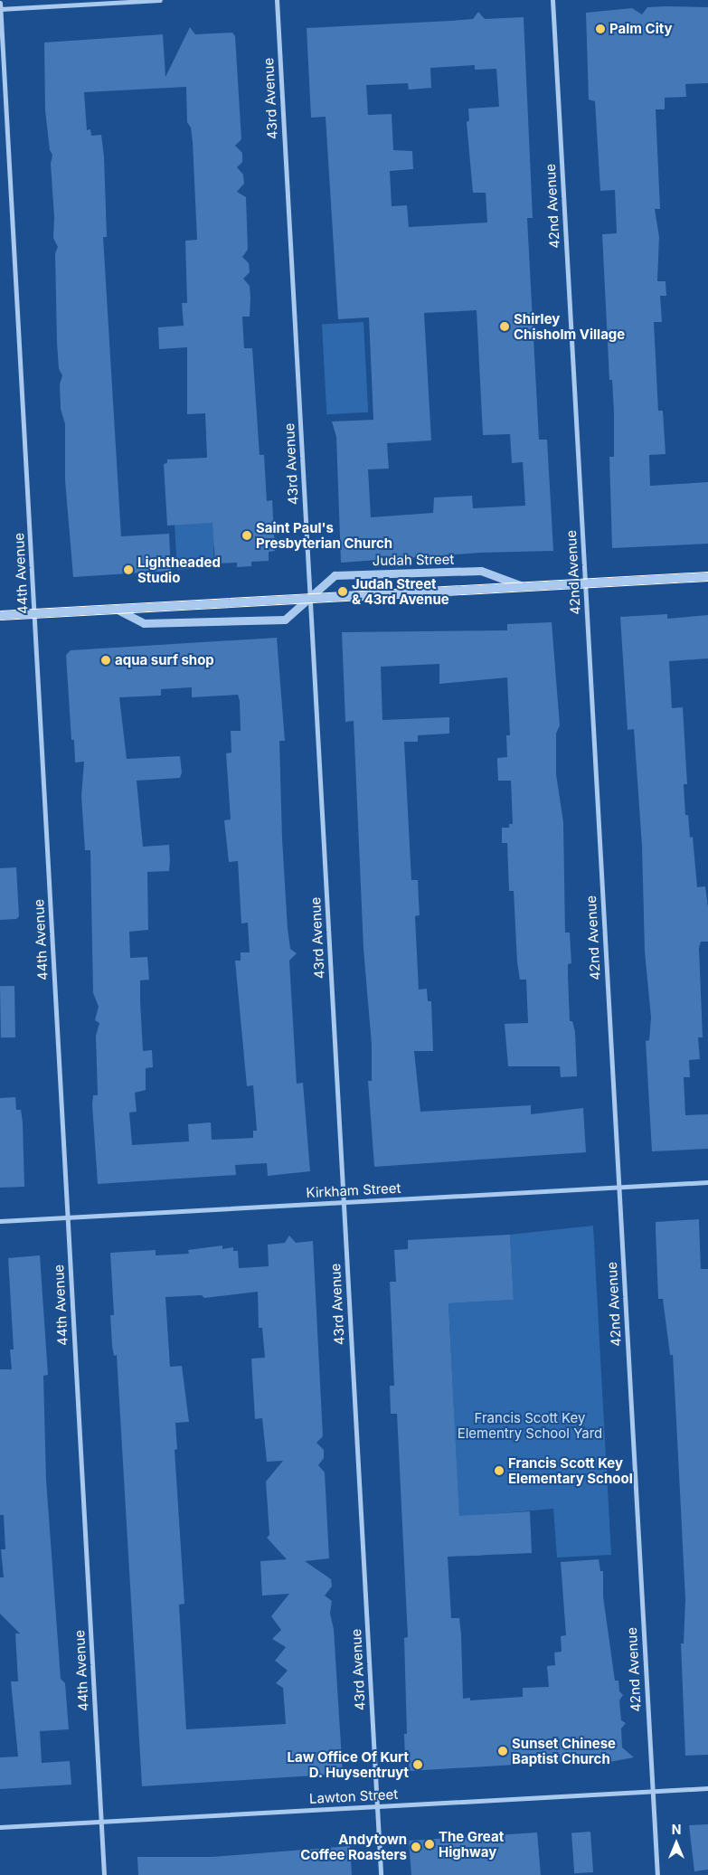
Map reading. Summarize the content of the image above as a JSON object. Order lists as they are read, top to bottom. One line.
{"streets":{"street":["43rd Avenue","42nd Avenue","Judah Street","44th Avenue","Kirkham Street","Lawton Street"]},"crossings":[["43rd Avenue","Judah Street"],["43rd Avenue","Kirkham Street"],["43rd Avenue","Lawton Street"],["42nd Avenue","Judah Street"],["42nd Avenue","Kirkham Street"],["42nd Avenue","Lawton Street"],["Judah Street","44th Avenue"],["44th Avenue","Kirkham Street"],["44th Avenue","Lawton Street"]],"parks":["Francis Scott Key Elementry School Yard"],"places":["Palm City","Shirley Chisholm Village","Saint Paul's Presbyterian Church","Lightheaded Studio","Judah Street & 43rd Avenue","aqua surf shop","Francis Scott Key Elementary School","Sunset Chinese Baptist Church","Law Office Of Kurt D. Huysentruyt","The Great Highway","Andytown Coffee Roasters"],"north":"top"}
